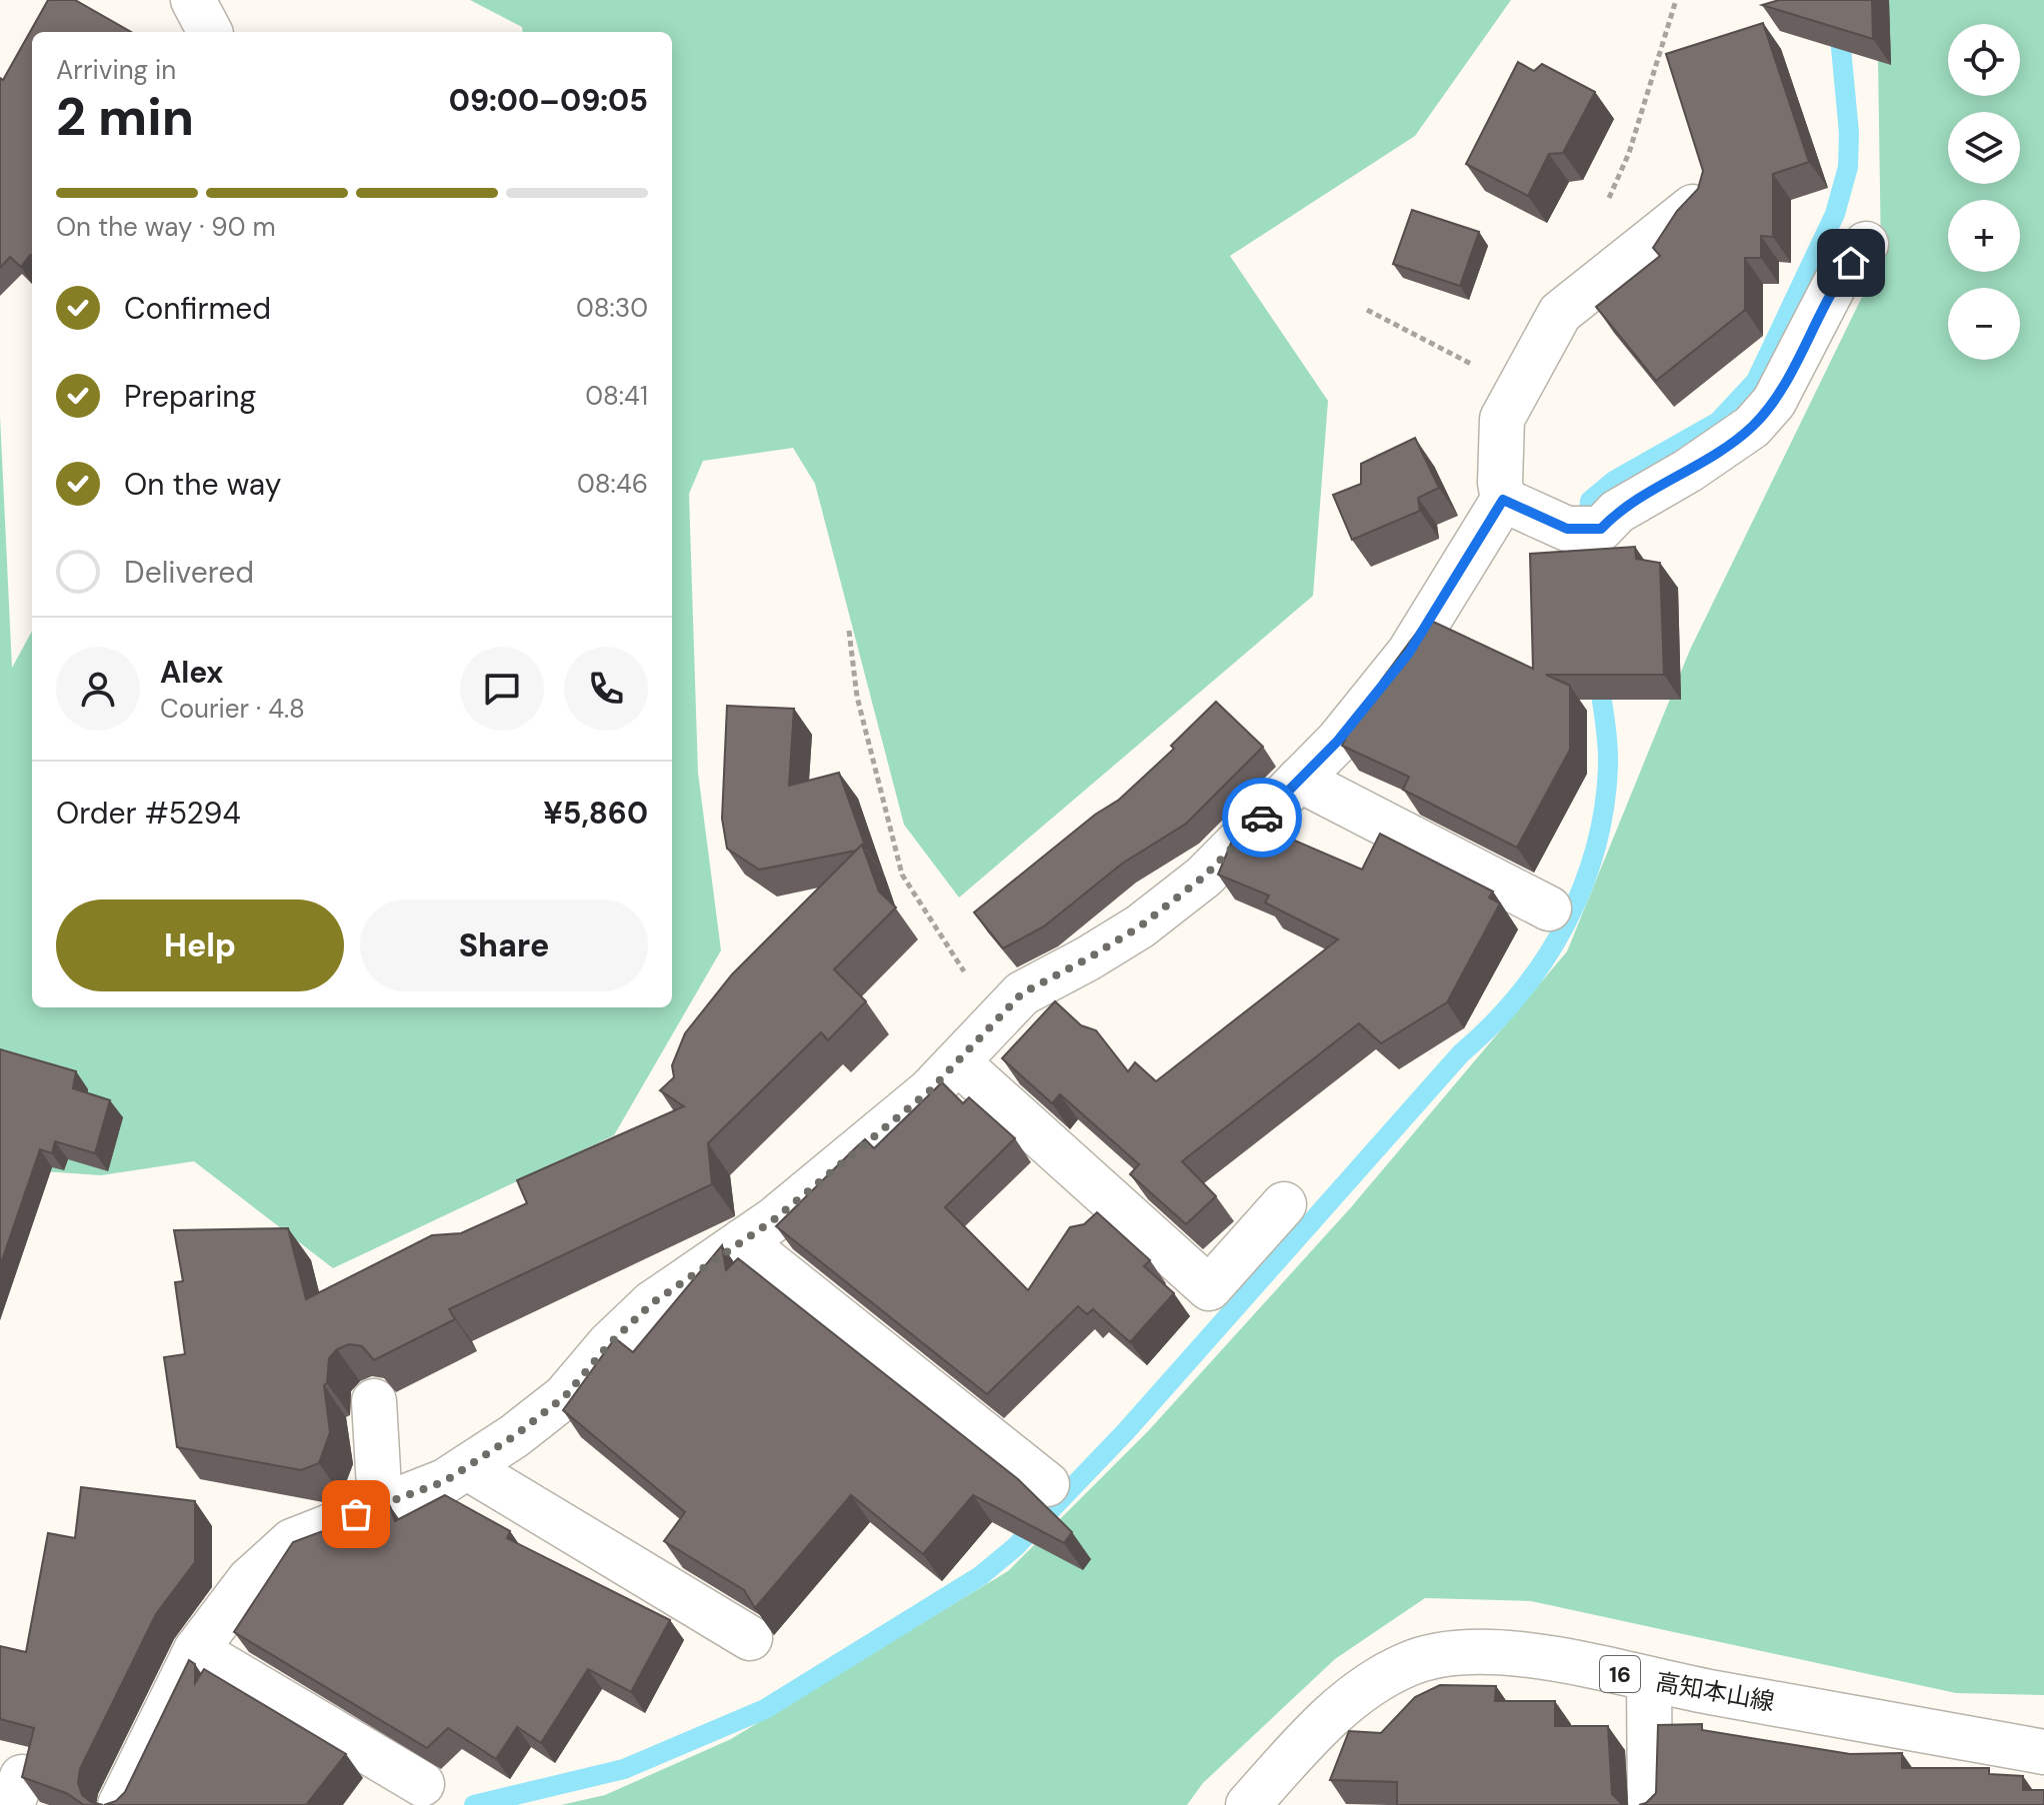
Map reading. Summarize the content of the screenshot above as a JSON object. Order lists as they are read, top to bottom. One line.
{"streets":{"street":["16","高知本山線"]},"page":{"map_buttons":["+","−"],"heading":["2 min","Arriving in","09:00–09:05"],"panel":["Alex","Courier · 4.8","Order #5294","¥5,860"],"bar":"On the way · 90 m","list":[["Confirmed","08:30"],["Preparing","08:41"],["On the way","08:46"],"Delivered"],"buttons":["Help","Share"]}}
